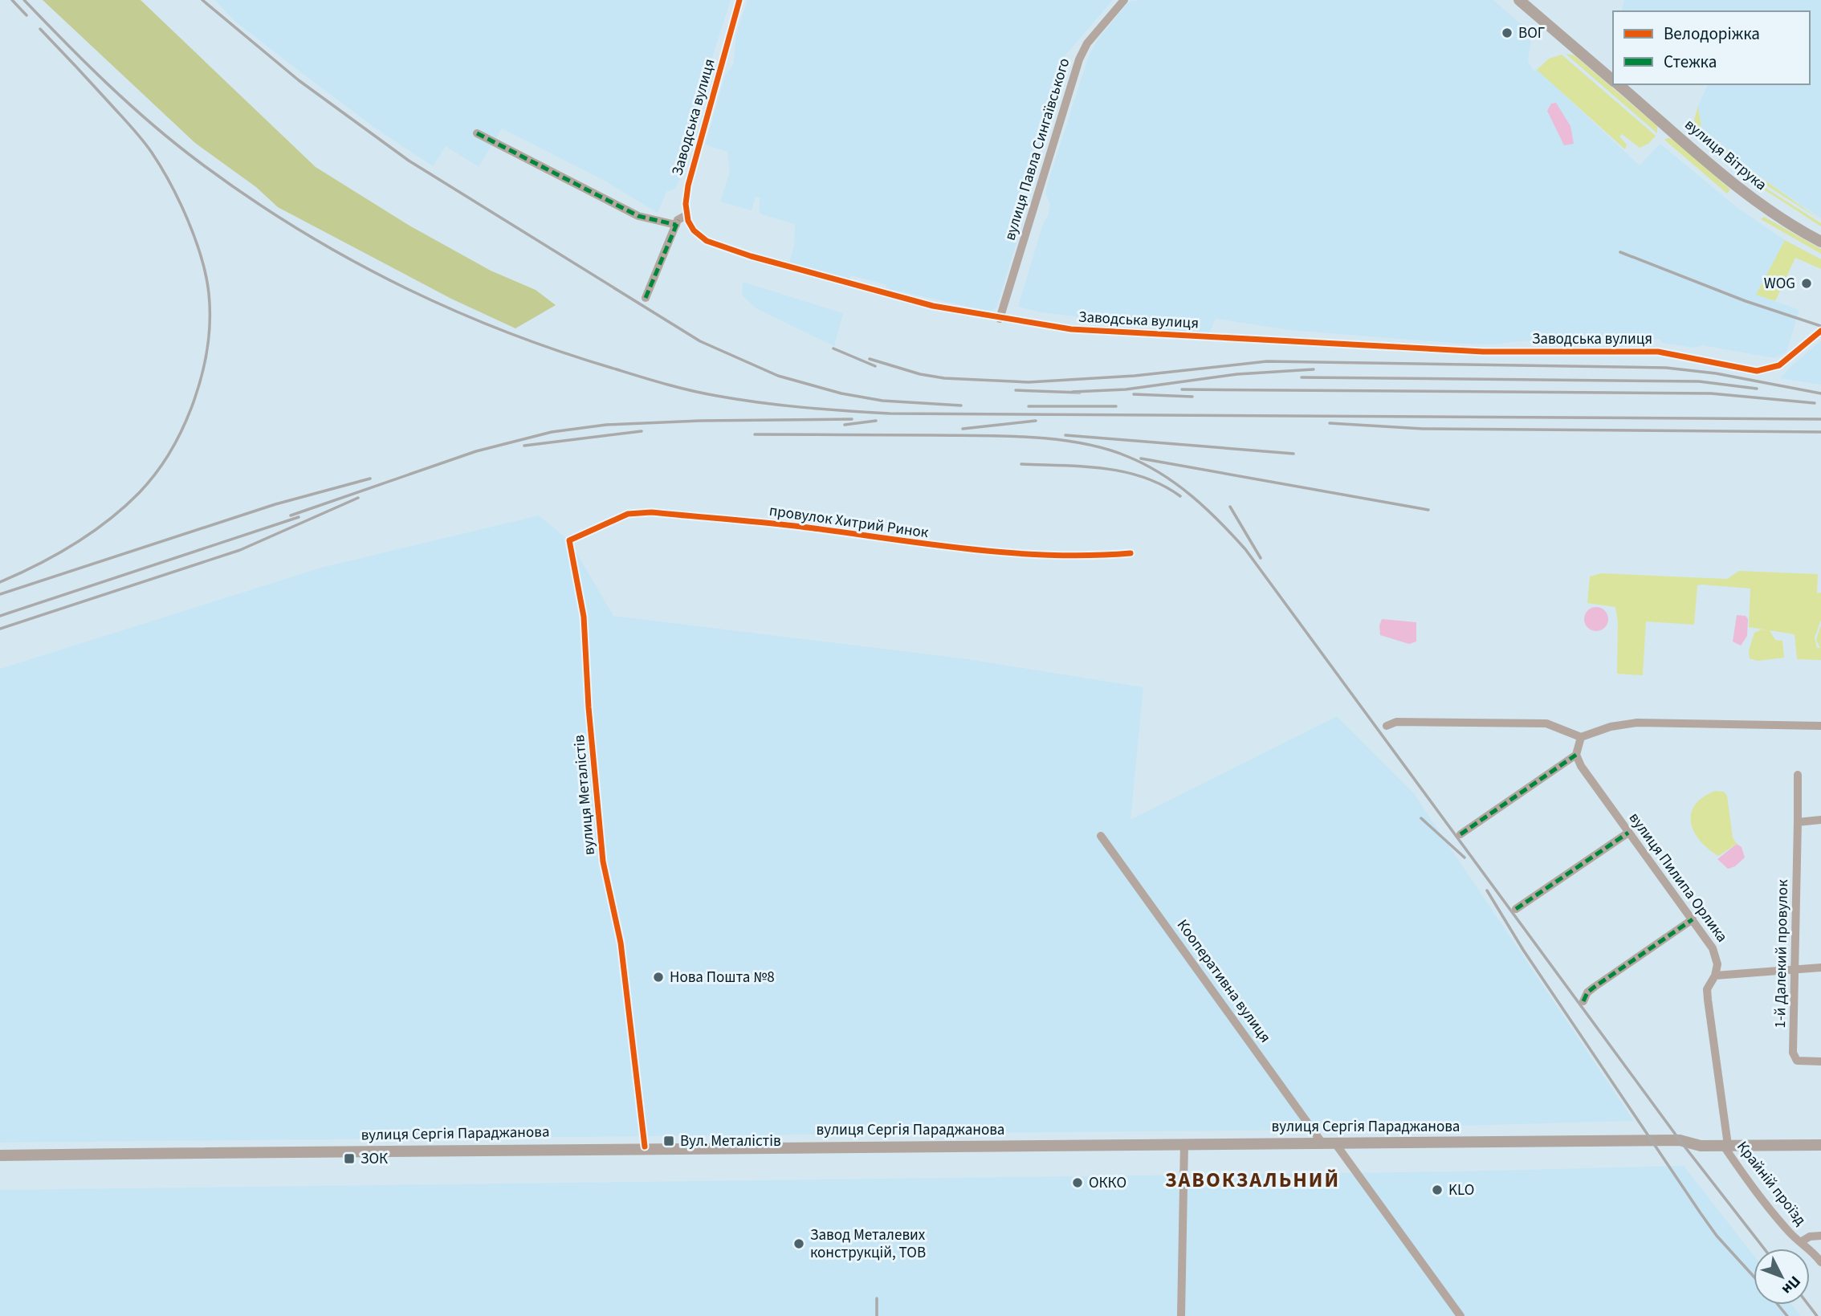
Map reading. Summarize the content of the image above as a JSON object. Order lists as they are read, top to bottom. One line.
{"streets":{"main road":["вулиця Вітрука","вулиця Сергія Параджанова"],"street":["Заводська вулиця","вулиця Павла Сингаївського","провулок Хитрий Ринок","вулиця Металістів","вулиця Пилипа Орлика","1-й Далекий провулок","Кооперативна вулиця","Крайній проїзд"]},"crossings":[["Заводська вулиця","вулиця Павла Сингаївського"],["провулок Хитрий Ринок","вулиця Металістів"],["вулиця Металістів","вулиця Сергія Параджанова"],["Кооперативна вулиця","вулиця Сергія Параджанова"],["вулиця Сергія Параджанова","Крайній проїзд"]],"districts":["ЗАВОКЗАЛЬНИЙ"],"places":{"other":["ВОГ","WOG","Нова Пошта №8","ОККО","KLO","Завод Металевих конструкцій, ТОВ"],"transit":["Вул. Металістів","ЗОК"]},"legend":["Велодоріжка","Стежка"],"north":"bottom right"}
